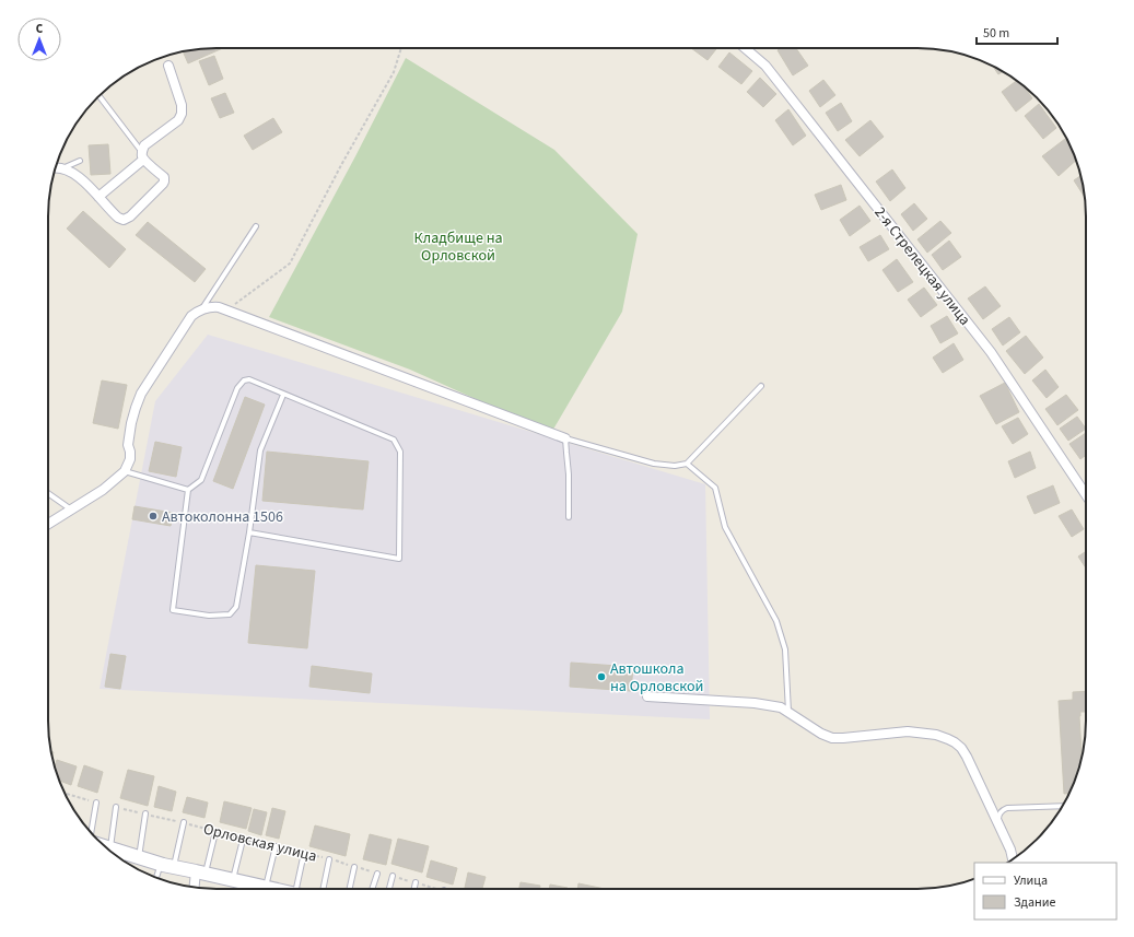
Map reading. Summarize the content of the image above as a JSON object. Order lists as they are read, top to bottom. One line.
{"streets":{"street":["2-я Стрелецкая улица"],"path":["Орловская улица"]},"parks":["Кладбище на Орловской"],"places":["Автоколонна 1506","Автошкола на Орловской"],"legend":["Улица","Здание"],"scale_bar":"50 m","north":"top"}
